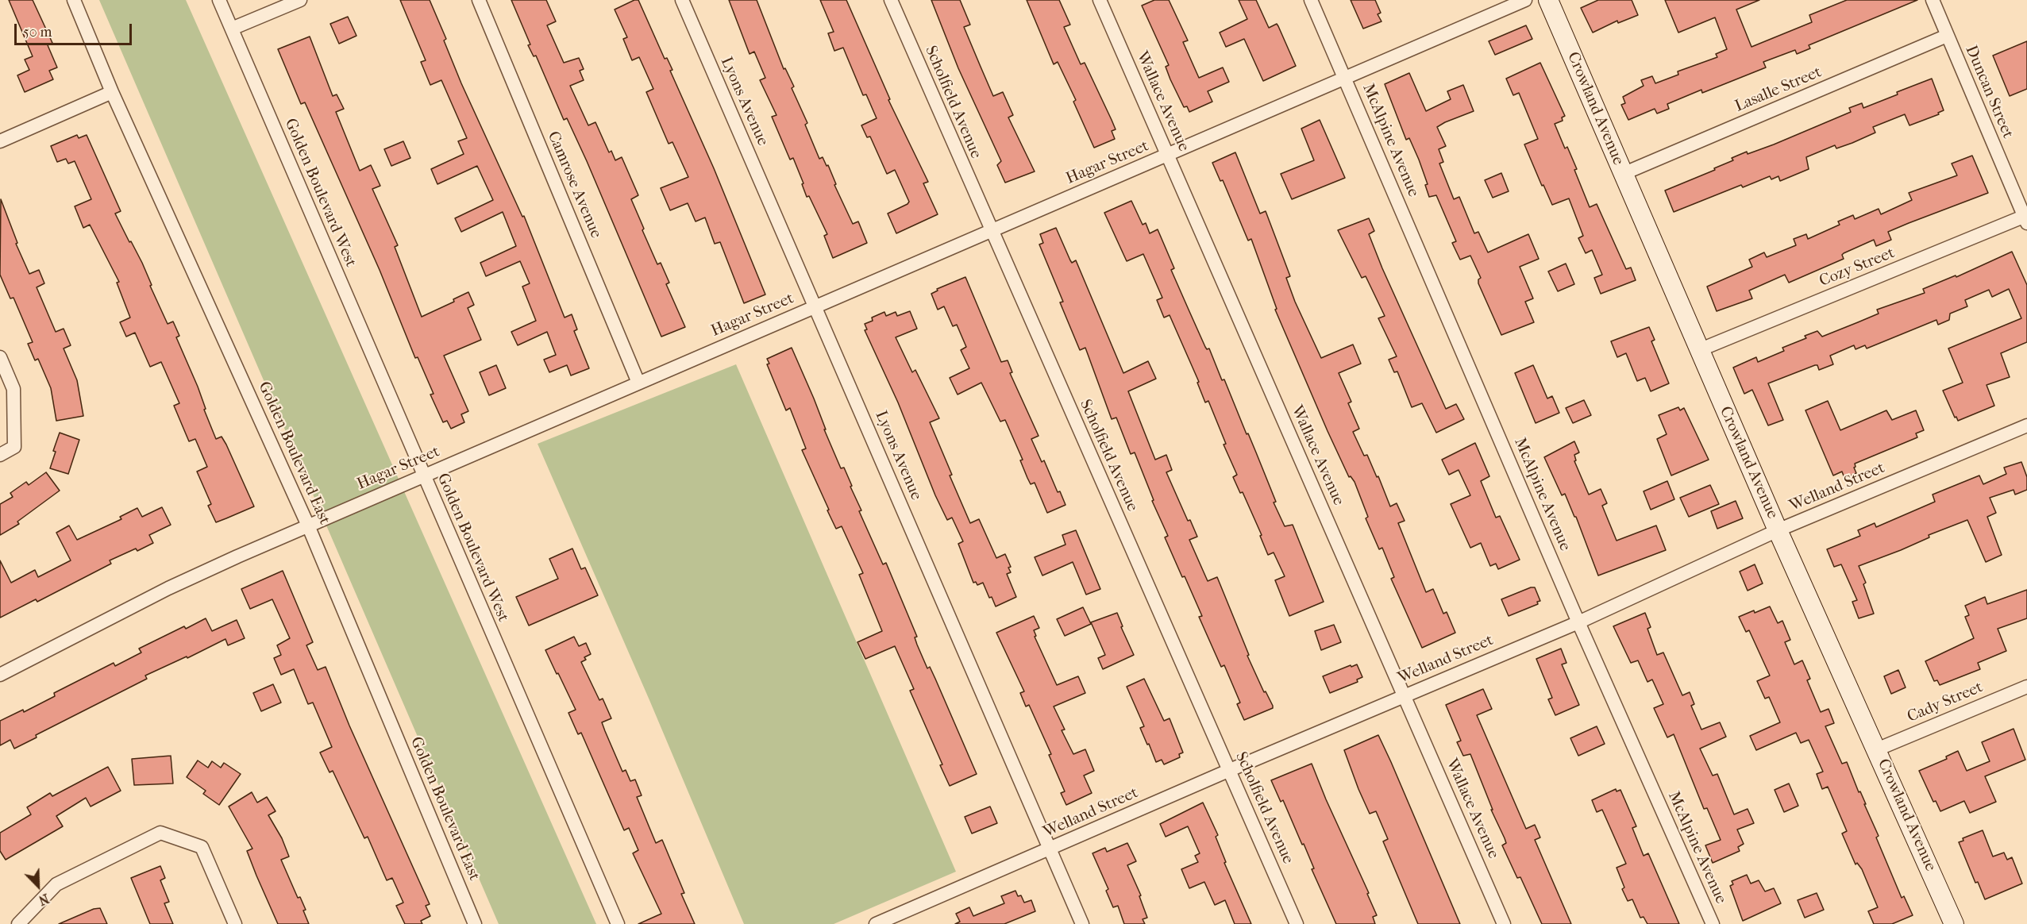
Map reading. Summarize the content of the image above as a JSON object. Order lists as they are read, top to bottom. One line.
{"streets":{"main road":["Crowland Avenue"],"street":["Lasalle Street","Duncan Street","Lyons Avenue","Wallace Avenue","Scholfield Avenue","McAlpine Avenue","Hagar Street","Camrose Avenue","Golden Boulevard West","Cozy Street","Golden Boulevard East","Welland Street","Cady Street"]},"crossings":[["Lasalle Street","Duncan Street"],["Lasalle Street","Crowland Avenue"],["Duncan Street","Cozy Street"],["Lyons Avenue","Hagar Street"],["Lyons Avenue","Welland Street"],["Wallace Avenue","Hagar Street"],["Wallace Avenue","Welland Street"],["Scholfield Avenue","Hagar Street"],["Scholfield Avenue","Welland Street"],["Crowland Avenue","Cozy Street"],["Crowland Avenue","Welland Street"],["Crowland Avenue","Cady Street"],["McAlpine Avenue","Hagar Street"],["McAlpine Avenue","Welland Street"],["Hagar Street","Camrose Avenue"],["Hagar Street","Golden Boulevard West"],["Hagar Street","Golden Boulevard East"]],"scale_bar":"50 m","north":"bottom right"}
